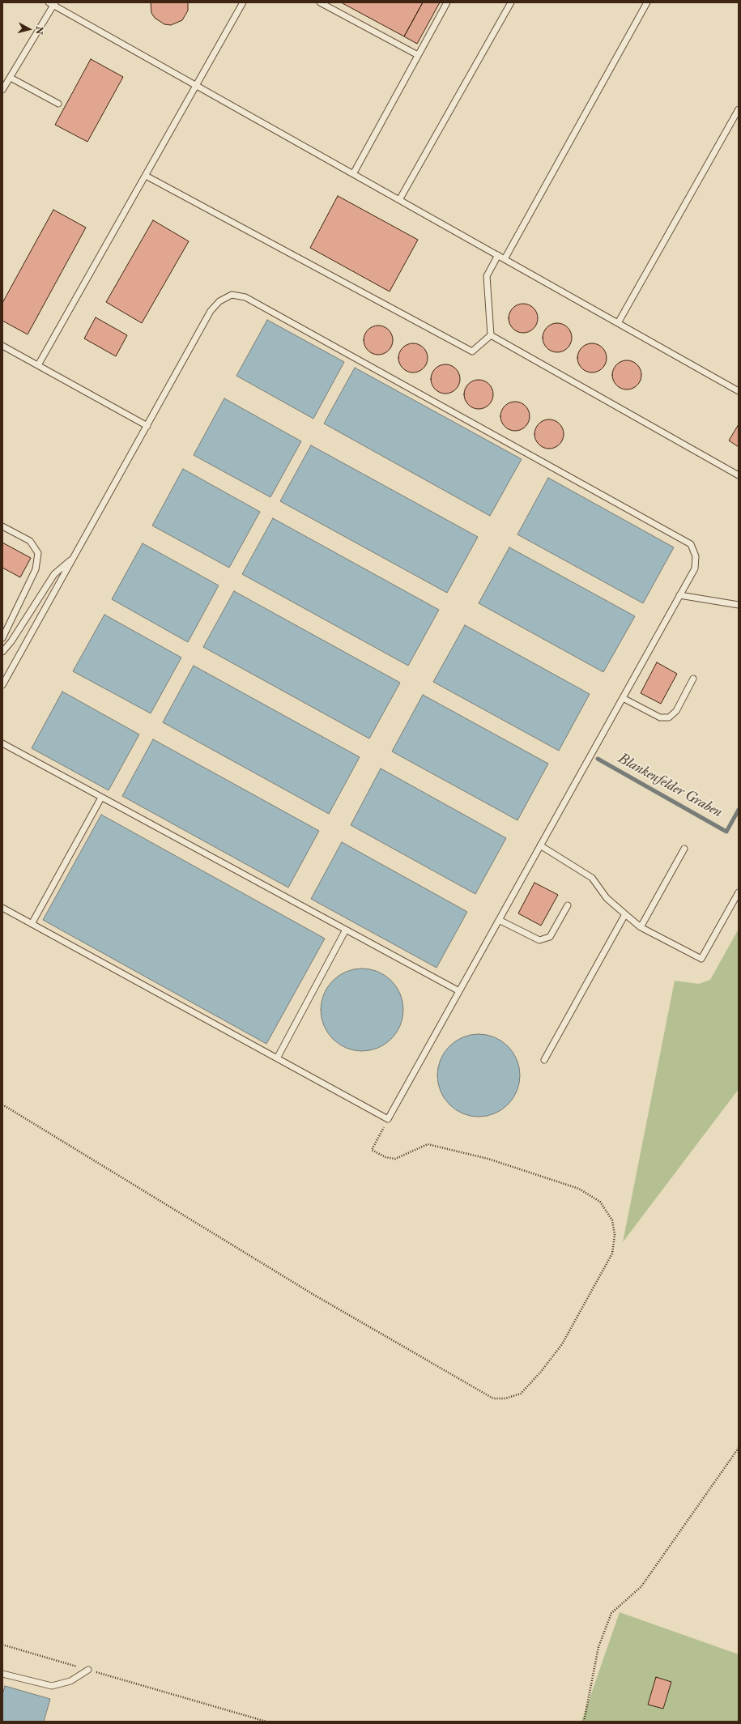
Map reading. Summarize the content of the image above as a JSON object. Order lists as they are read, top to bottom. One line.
{"water":["Blankenfelder Graben"],"north":"right"}
